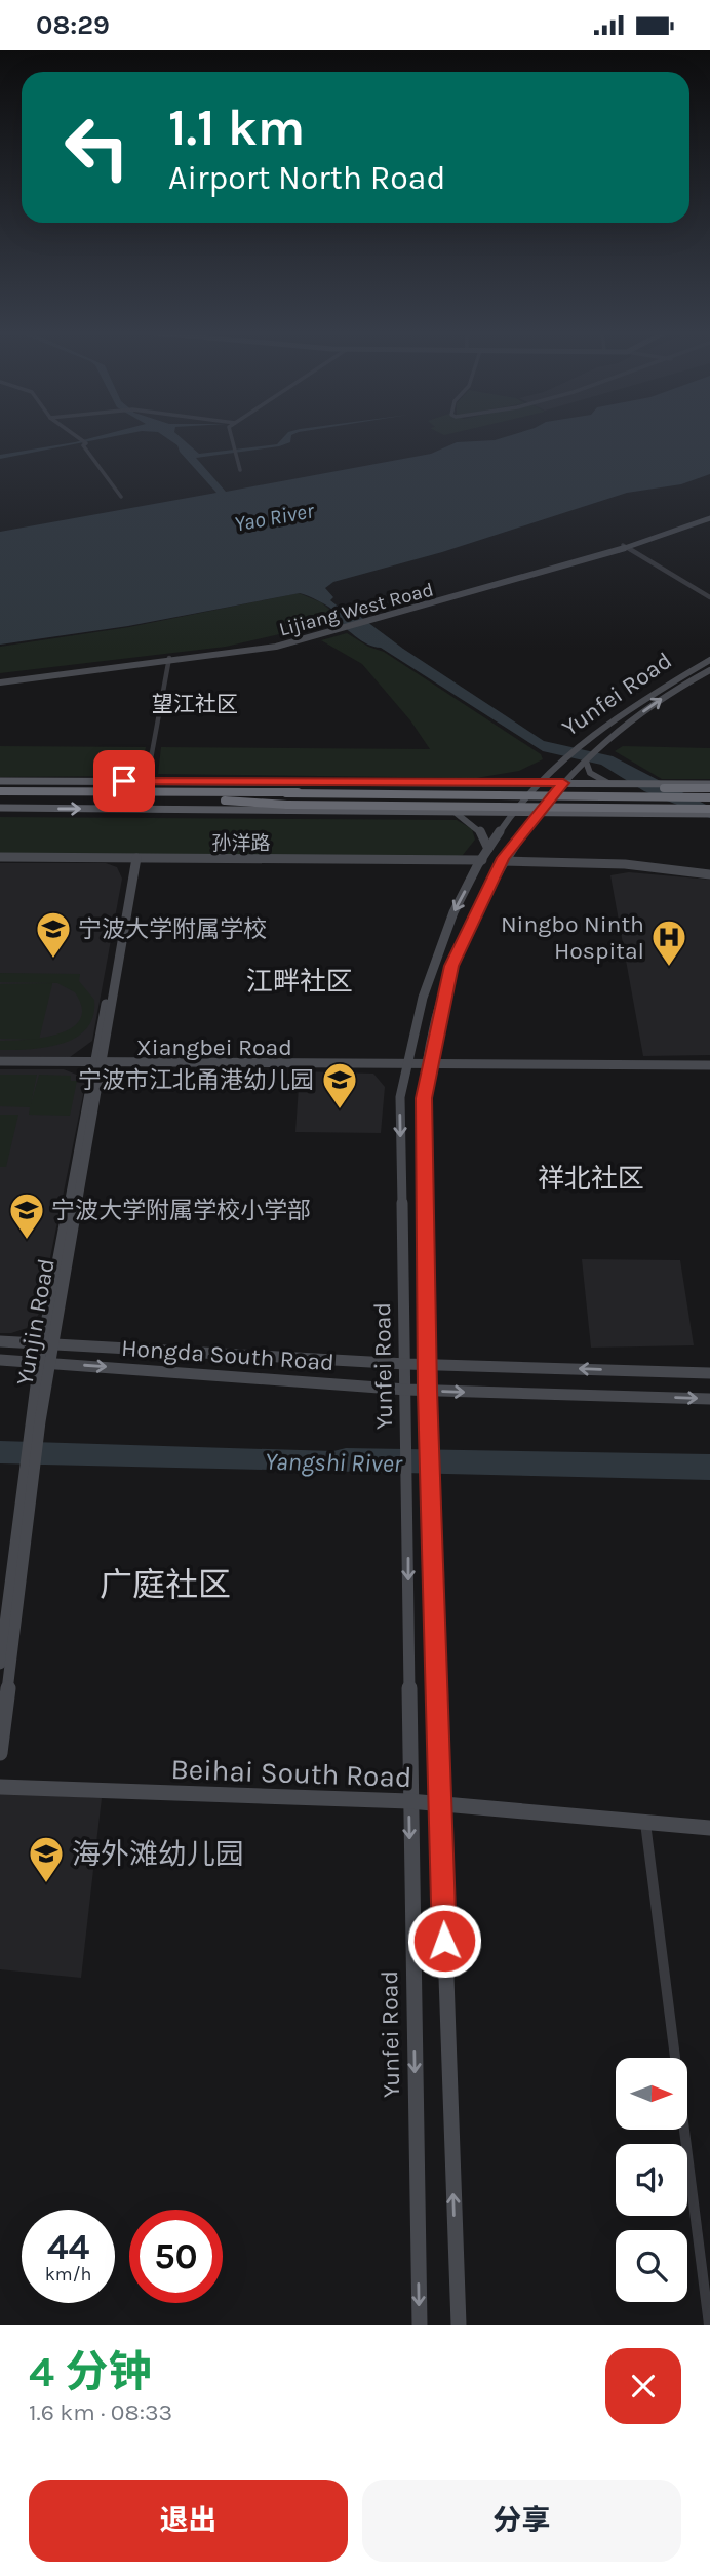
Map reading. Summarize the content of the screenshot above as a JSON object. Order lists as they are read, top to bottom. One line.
{"streets":{"main road":["Lijiang West Road","Yunfei Road","孙洋路","Xiangbei Road","Yunjin Road","Hongda South Road","Beihai South Road"]},"crossings":[["Yunfei Road","孙洋路"],["Yunfei Road","Xiangbei Road"],["Yunfei Road","Hongda South Road"],["Yunfei Road","Beihai South Road"],["孙洋路","Yunjin Road"],["Xiangbei Road","Yunjin Road"],["Yunjin Road","Hongda South Road"]],"districts":["望江社区","江畔社区","祥北社区","广庭社区"],"water":["Yao River","Yangshi River"],"places":{"school or university":["宁波大学附属学校","宁波市江北甬港幼儿园","宁波大学附属学校小学部","海外滩幼儿园"],"hospital":["Ningbo Ninth Hospital"]},"north":"right","page":{"status":"08:29","turn":["1.1 km","Airport North Road"],"speed":"44 km/h","limit":"50","heading":["4 分钟","1.6 km · 08:33"],"buttons":["退出","分享"]}}
